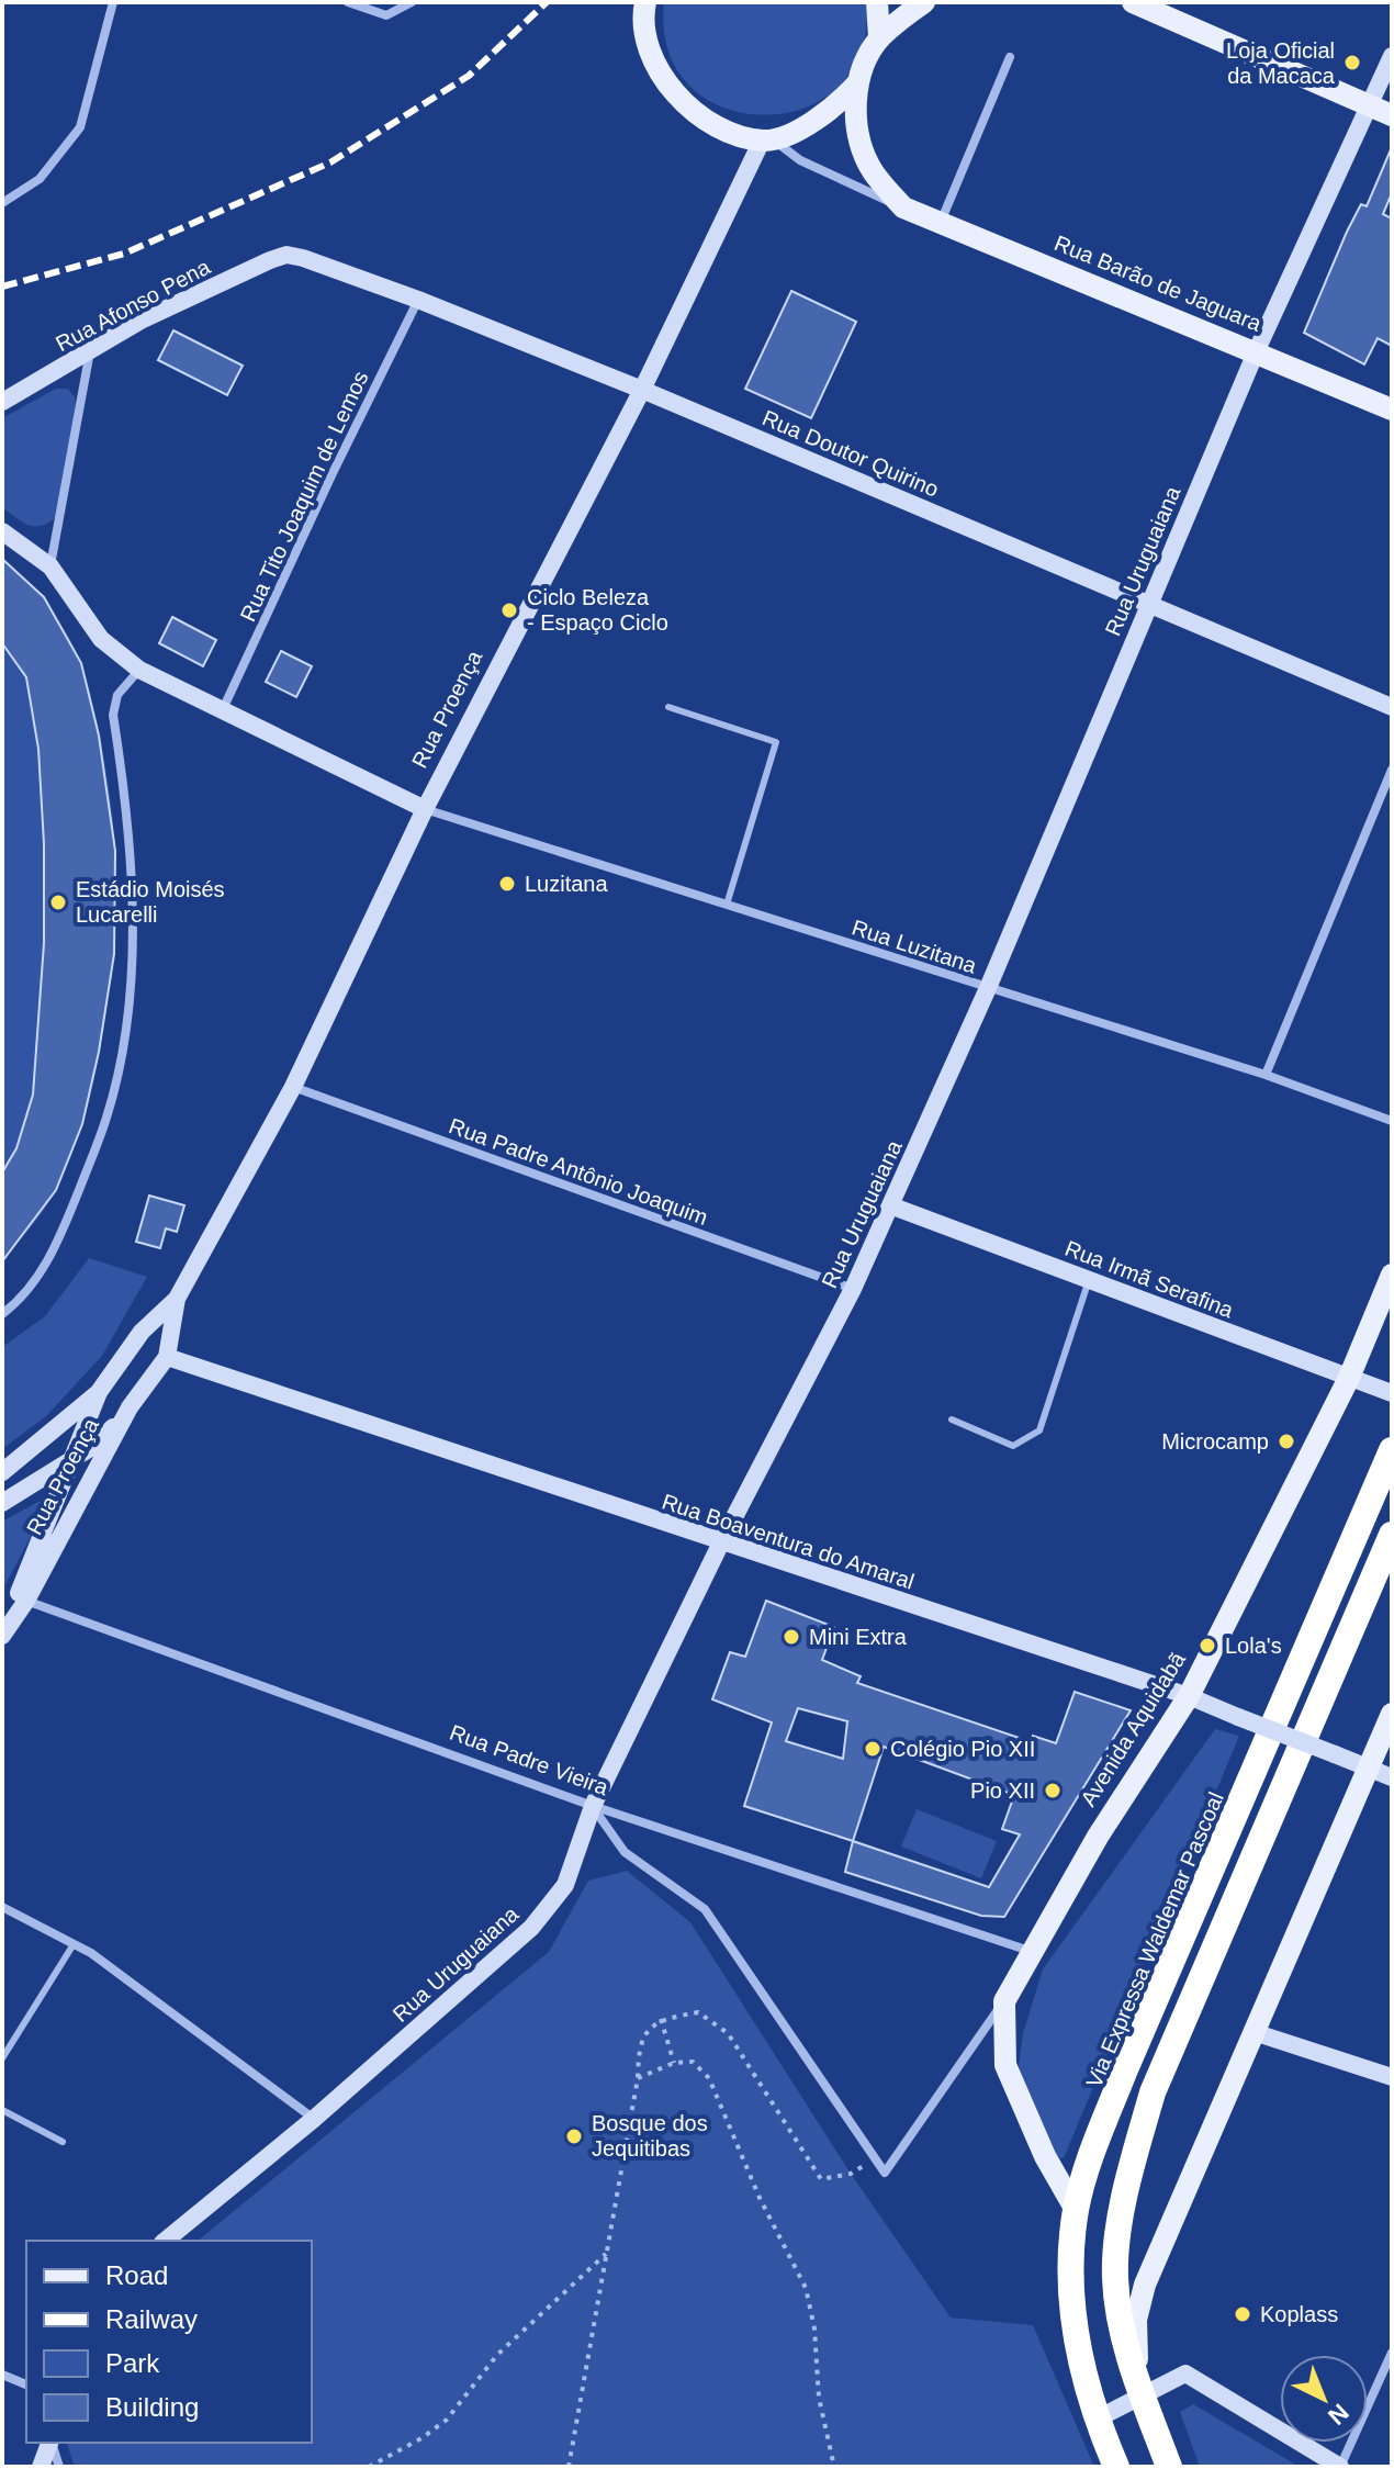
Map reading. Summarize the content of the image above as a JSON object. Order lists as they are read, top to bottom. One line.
{"streets":{"highway":["Via Expressa Waldemar Pascoal"],"main road":["Rua Barão de Jaguara","Rua Afonso Pena","Rua Doutor Quirino","Rua Uruguaiana","Rua Proença","Rua Irmã Serafina","Rua Boaventura do Amaral","Avenida Aquidabã"],"street":["Rua Tito Joaquim de Lemos","Rua Luzitana","Rua Padre Antônio Joaquim","Rua Padre Vieira"]},"crossings":[["Rua Barão de Jaguara","Rua Uruguaiana"],["Rua Afonso Pena","Rua Doutor Quirino"],["Rua Doutor Quirino","Rua Tito Joaquim de Lemos"],["Rua Doutor Quirino","Rua Uruguaiana"],["Rua Doutor Quirino","Rua Proença"],["Rua Uruguaiana","Rua Luzitana"],["Rua Uruguaiana","Rua Padre Antônio Joaquim"],["Rua Uruguaiana","Rua Irmã Serafina"],["Rua Uruguaiana","Rua Boaventura do Amaral"],["Rua Uruguaiana","Rua Padre Vieira"],["Rua Proença","Rua Luzitana"],["Rua Proença","Rua Padre Antônio Joaquim"],["Rua Proença","Rua Boaventura do Amaral"],["Rua Proença","Rua Padre Vieira"],["Rua Irmã Serafina","Avenida Aquidabã"],["Rua Boaventura do Amaral","Avenida Aquidabã"],["Avenida Aquidabã","Rua Padre Vieira"],["Avenida Aquidabã","Via Expressa Waldemar Pascoal"]],"places":["Loja Oficial da Macaca","Ciclo Beleza - Espaço Ciclo","Luzitana","Estádio Moisés Lucarelli","Microcamp","Mini Extra","Lola's","Colégio Pio XII","Pio XII","Bosque dos Jequitibas","Koplass"],"legend":["Road","Railway","Park","Building"],"north":"bottom right"}
